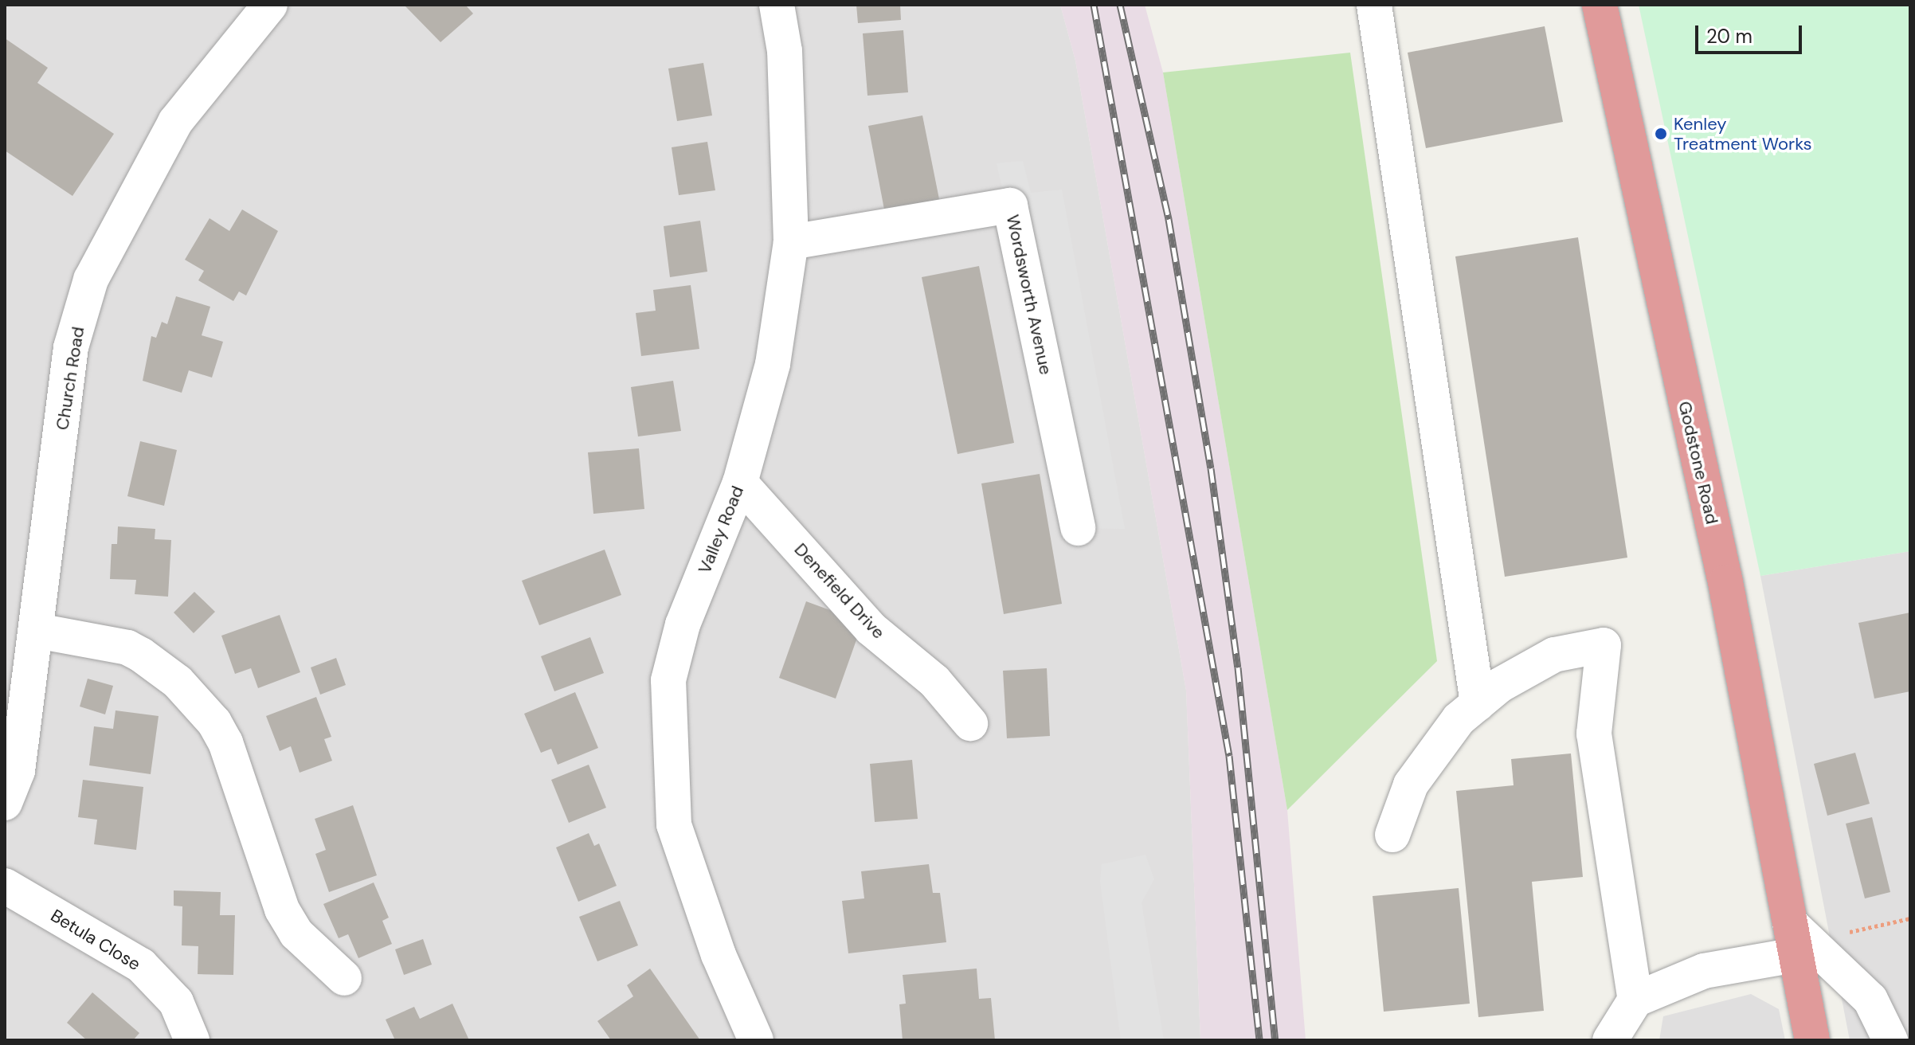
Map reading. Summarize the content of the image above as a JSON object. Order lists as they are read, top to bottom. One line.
{"streets":{"highway":["Godstone Road"],"street":["Wordsworth Avenue","Church Road","Valley Road","Denefield Drive","Betula Close"]},"crossings":[["Wordsworth Avenue","Valley Road"],["Valley Road","Denefield Drive"]],"places":["Kenley Treatment Works"],"scale_bar":"20 m"}
